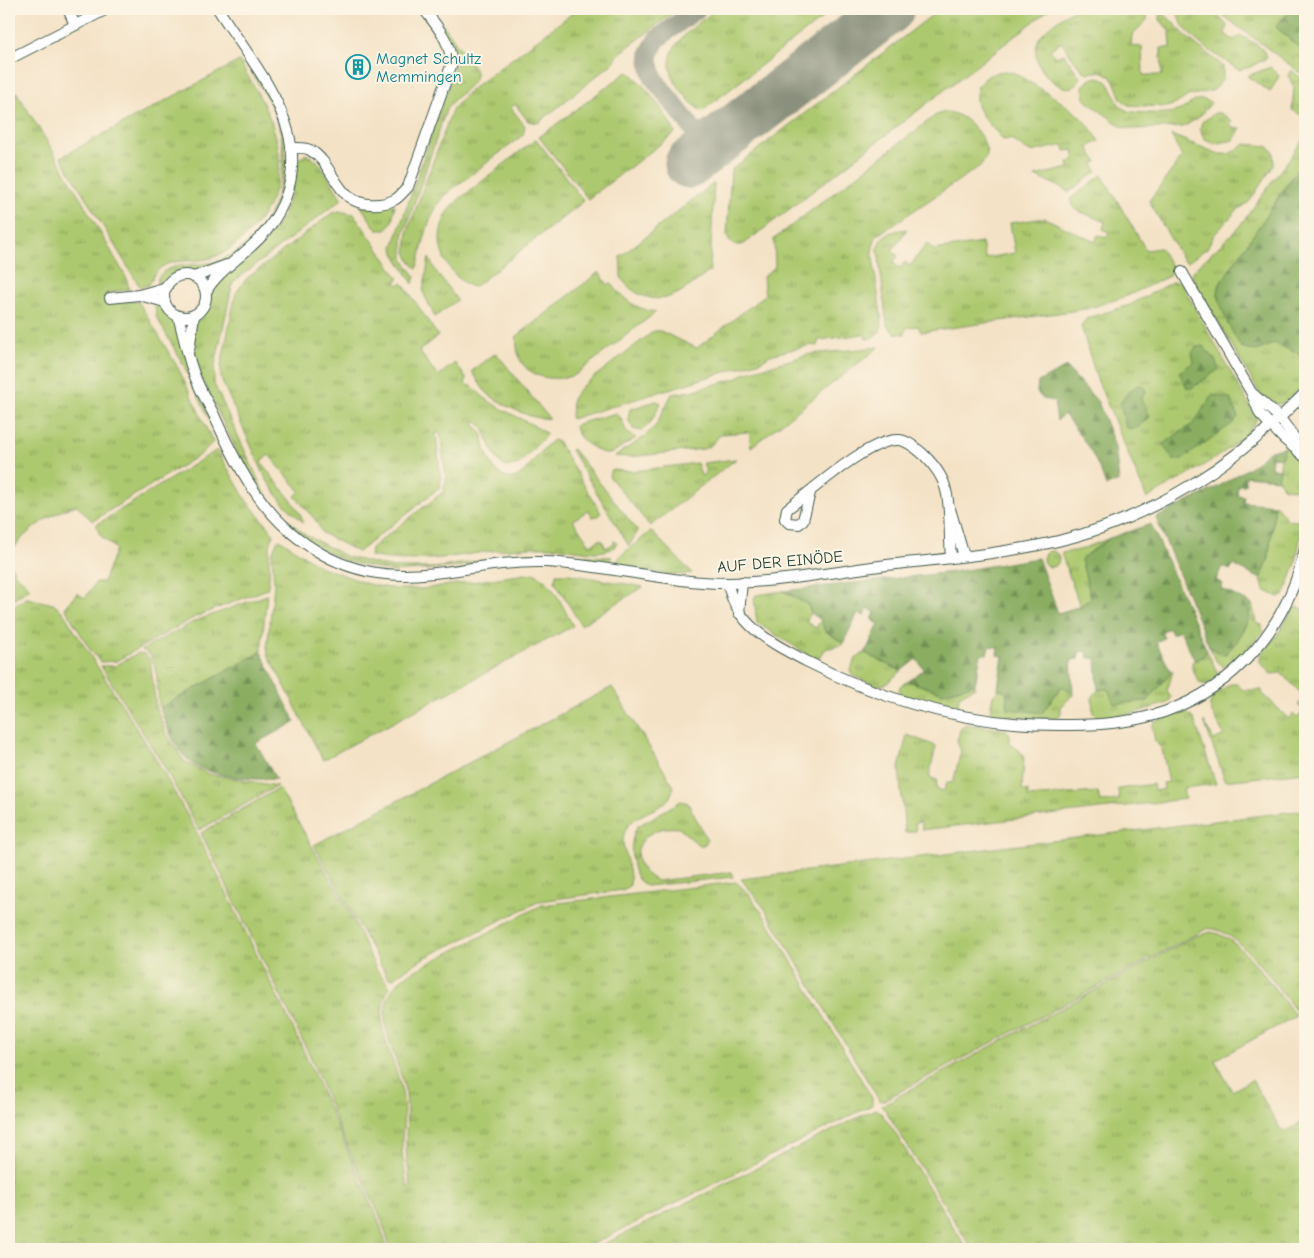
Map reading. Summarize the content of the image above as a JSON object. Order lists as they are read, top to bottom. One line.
{"streets":{"street":["AUF DER EINÖDE"]},"places":{"building":["Magnet Schultz Memmingen"]}}
